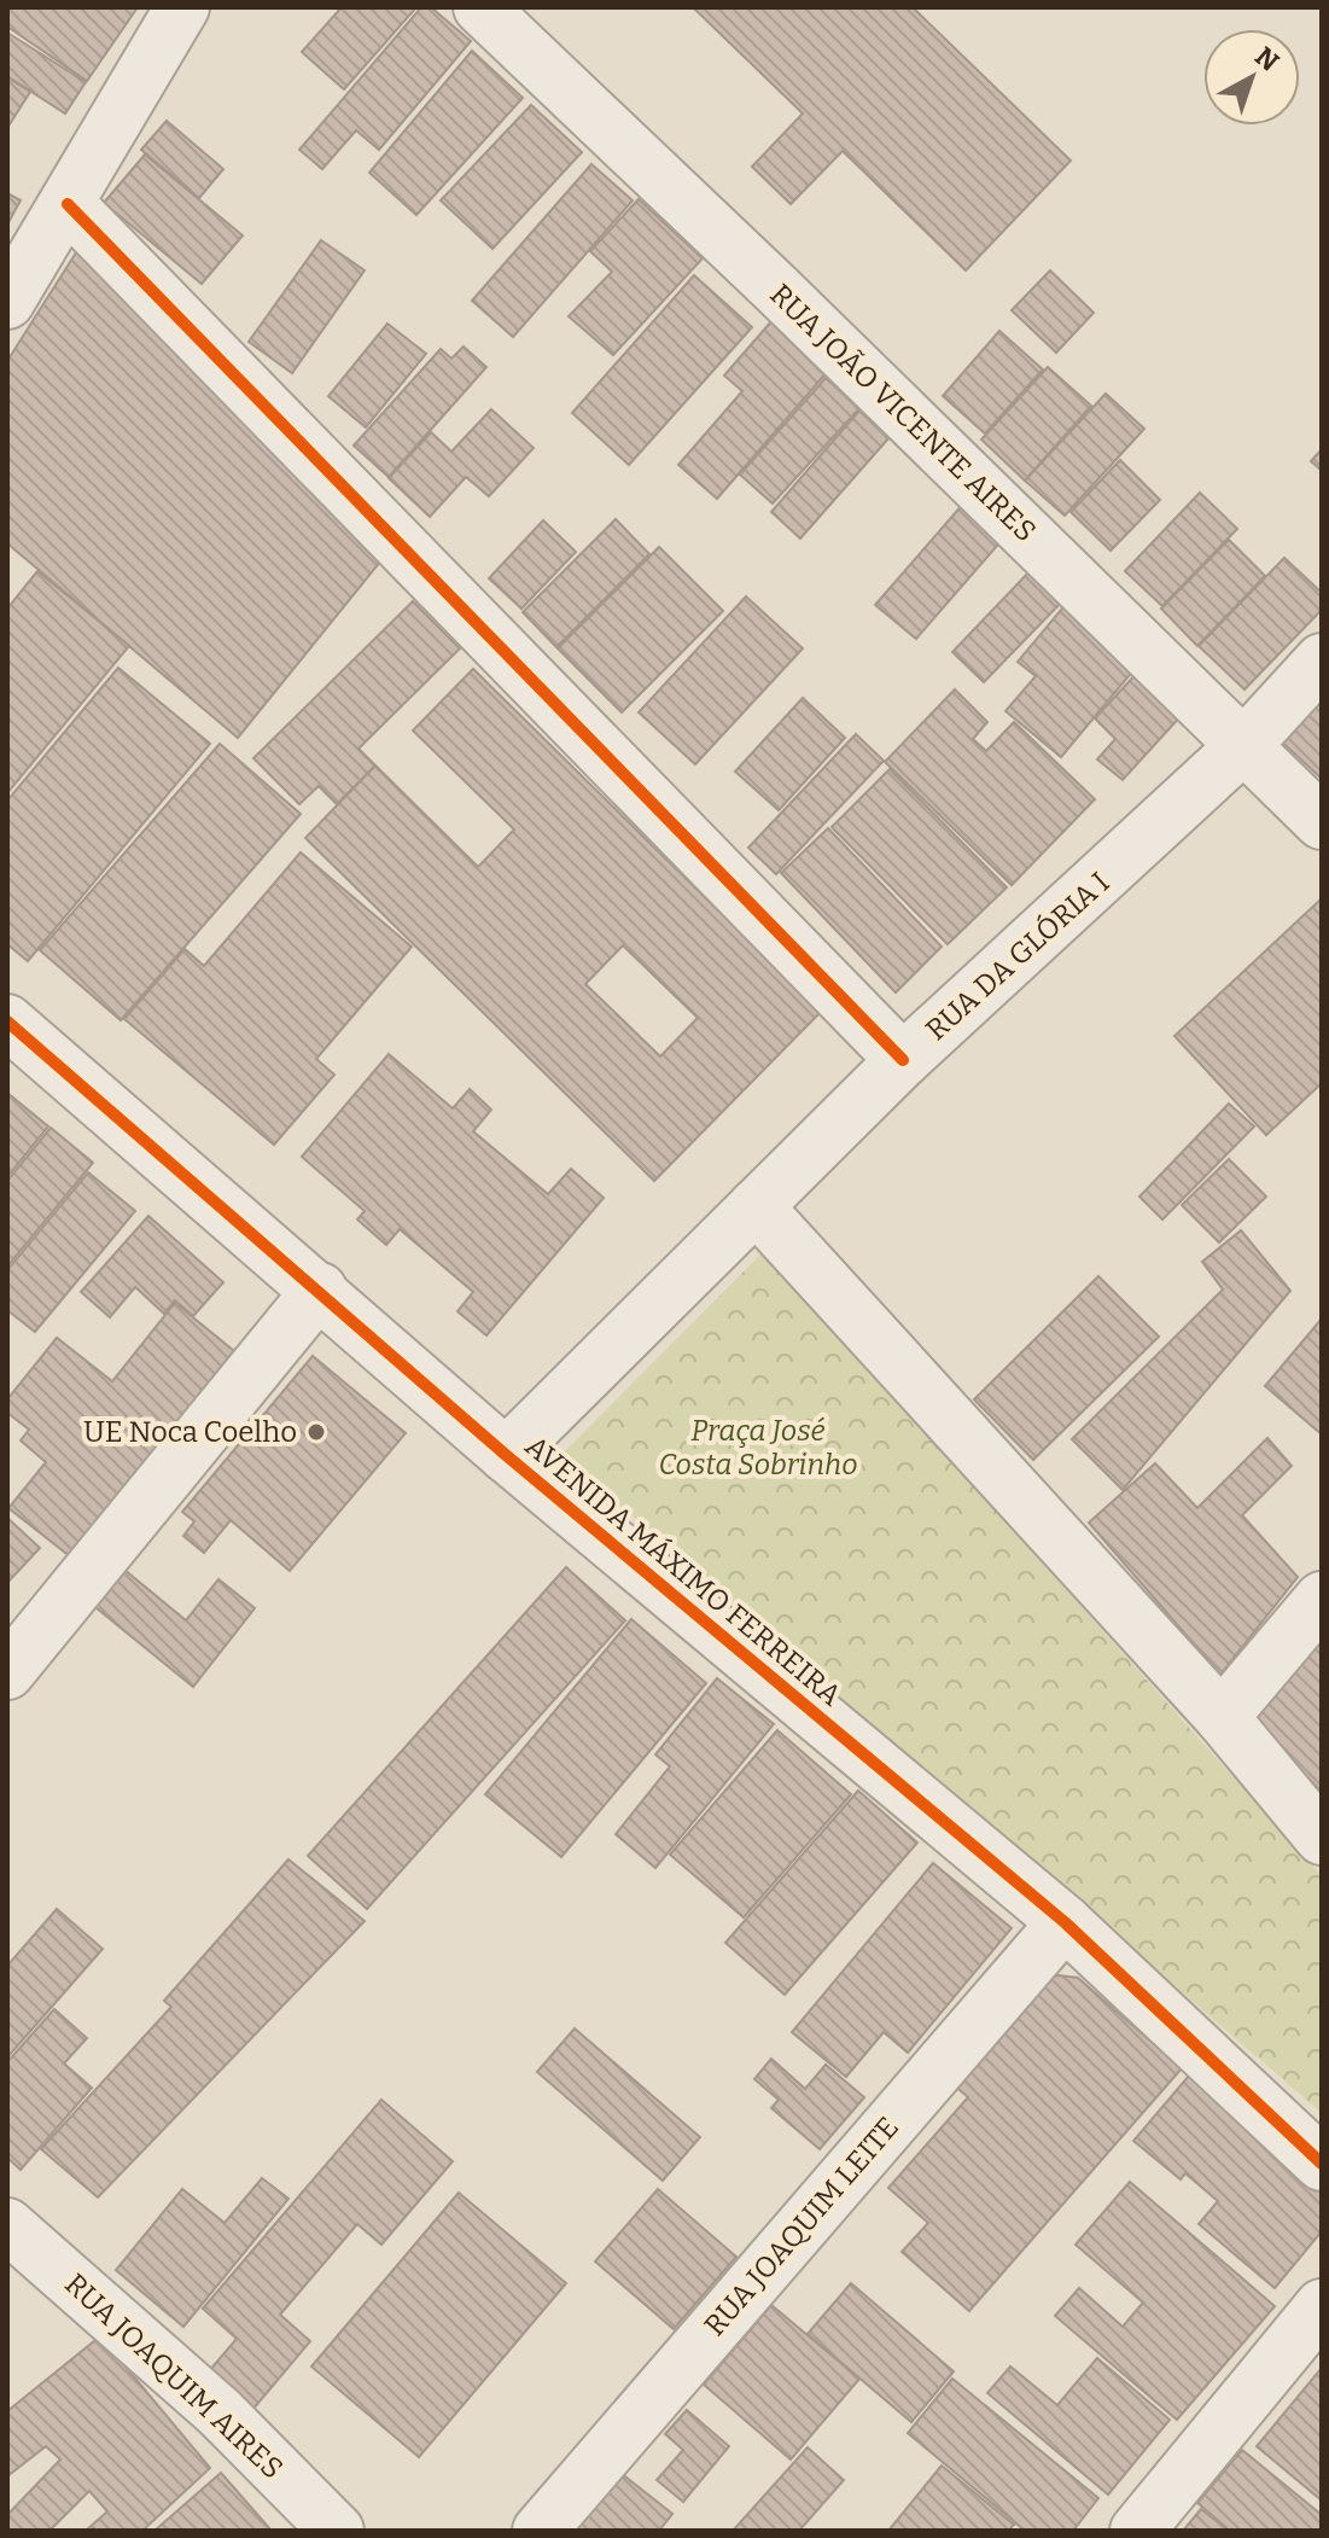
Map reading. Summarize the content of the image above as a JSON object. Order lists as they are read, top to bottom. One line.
{"streets":{"street":["RUA JOÃO VICENTE AIRES","RUA DA GLÓRIA I","AVENIDA MÁXIMO FERREIRA","RUA JOAQUIM LEITE","RUA JOAQUIM AIRES"]},"crossings":[["RUA JOÃO VICENTE AIRES","RUA DA GLÓRIA I"],["RUA DA GLÓRIA I","AVENIDA MÁXIMO FERREIRA"],["AVENIDA MÁXIMO FERREIRA","RUA JOAQUIM LEITE"]],"parks":["Praça José Costa Sobrinho"],"places":["UE Noca Coelho"],"north":"top right"}
